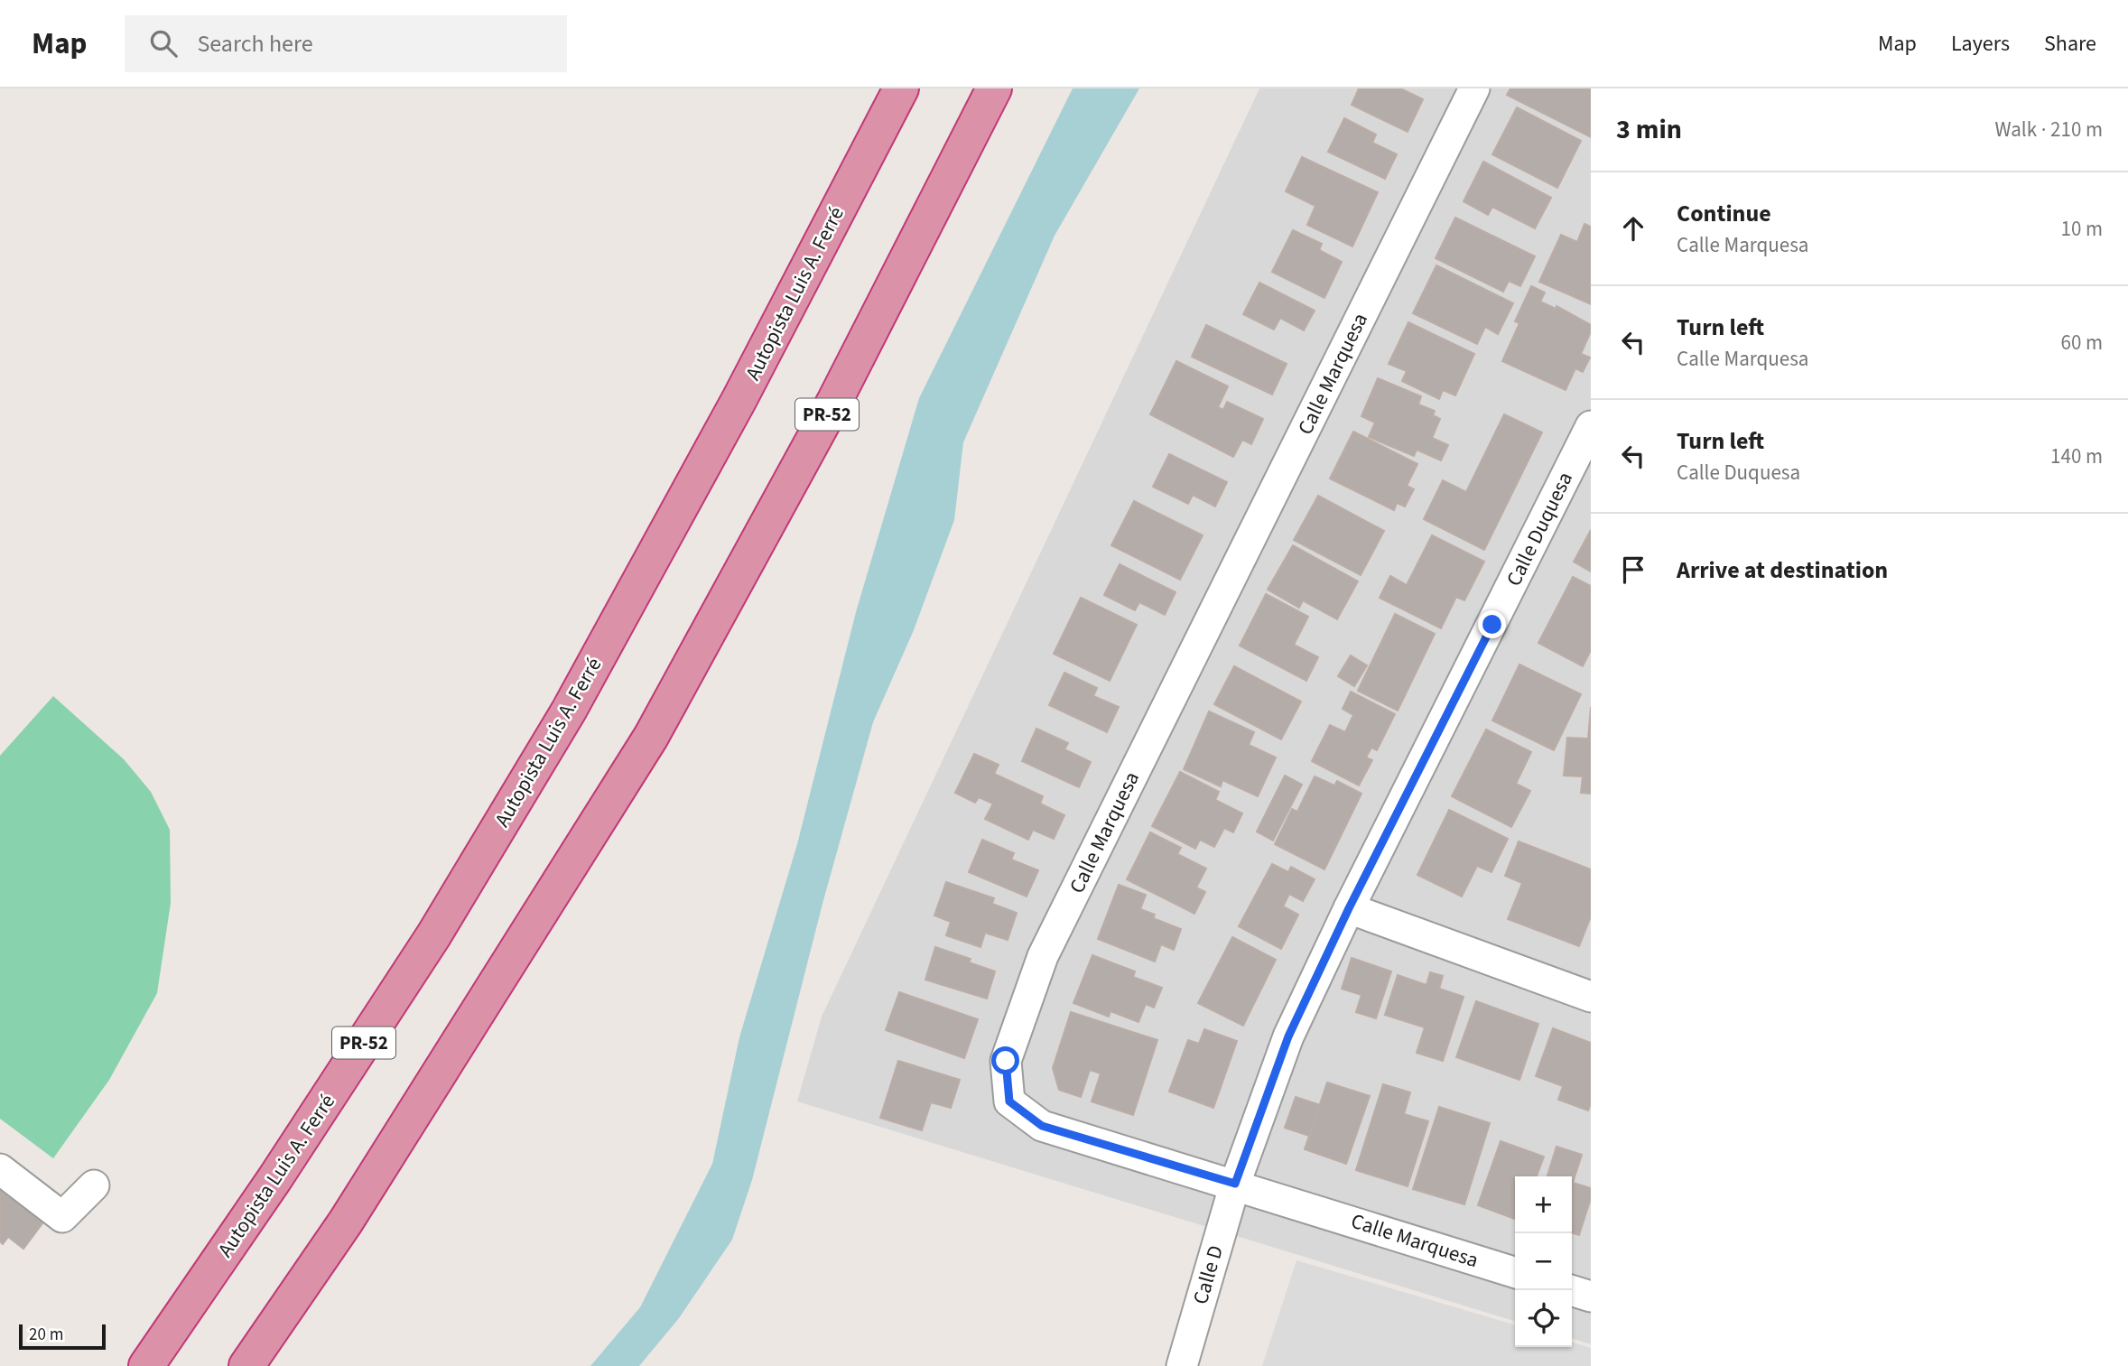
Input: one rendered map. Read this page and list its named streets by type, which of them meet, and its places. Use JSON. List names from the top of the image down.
{
  "streets": {
    "highway": ["Autopista Luis A. Ferré", "PR-52"],
    "street": ["Calle Marquesa", "Calle Duquesa", "Calle D"]
  },
  "crossings": [
    ["Calle Marquesa", "Calle Duquesa"],
    ["Calle Marquesa", "Calle D"],
    ["Calle Duquesa", "Calle D"]
  ],
  "scale_bar": "20 m",
  "page": {
    "header": "Map",
    "search": "Search here",
    "nav": ["Map", "Layers", "Share"],
    "heading": ["3 min", "Walk · 210 m"],
    "list": [
      ["Continue", "Calle Marquesa", "10 m"],
      ["Turn left", "Calle Marquesa", "60 m"],
      ["Turn left", "Calle Duquesa", "140 m"],
      "Arrive at destination"
    ],
    "map_buttons": ["+", "−"],
    "scale": "20 m"
  }
}
